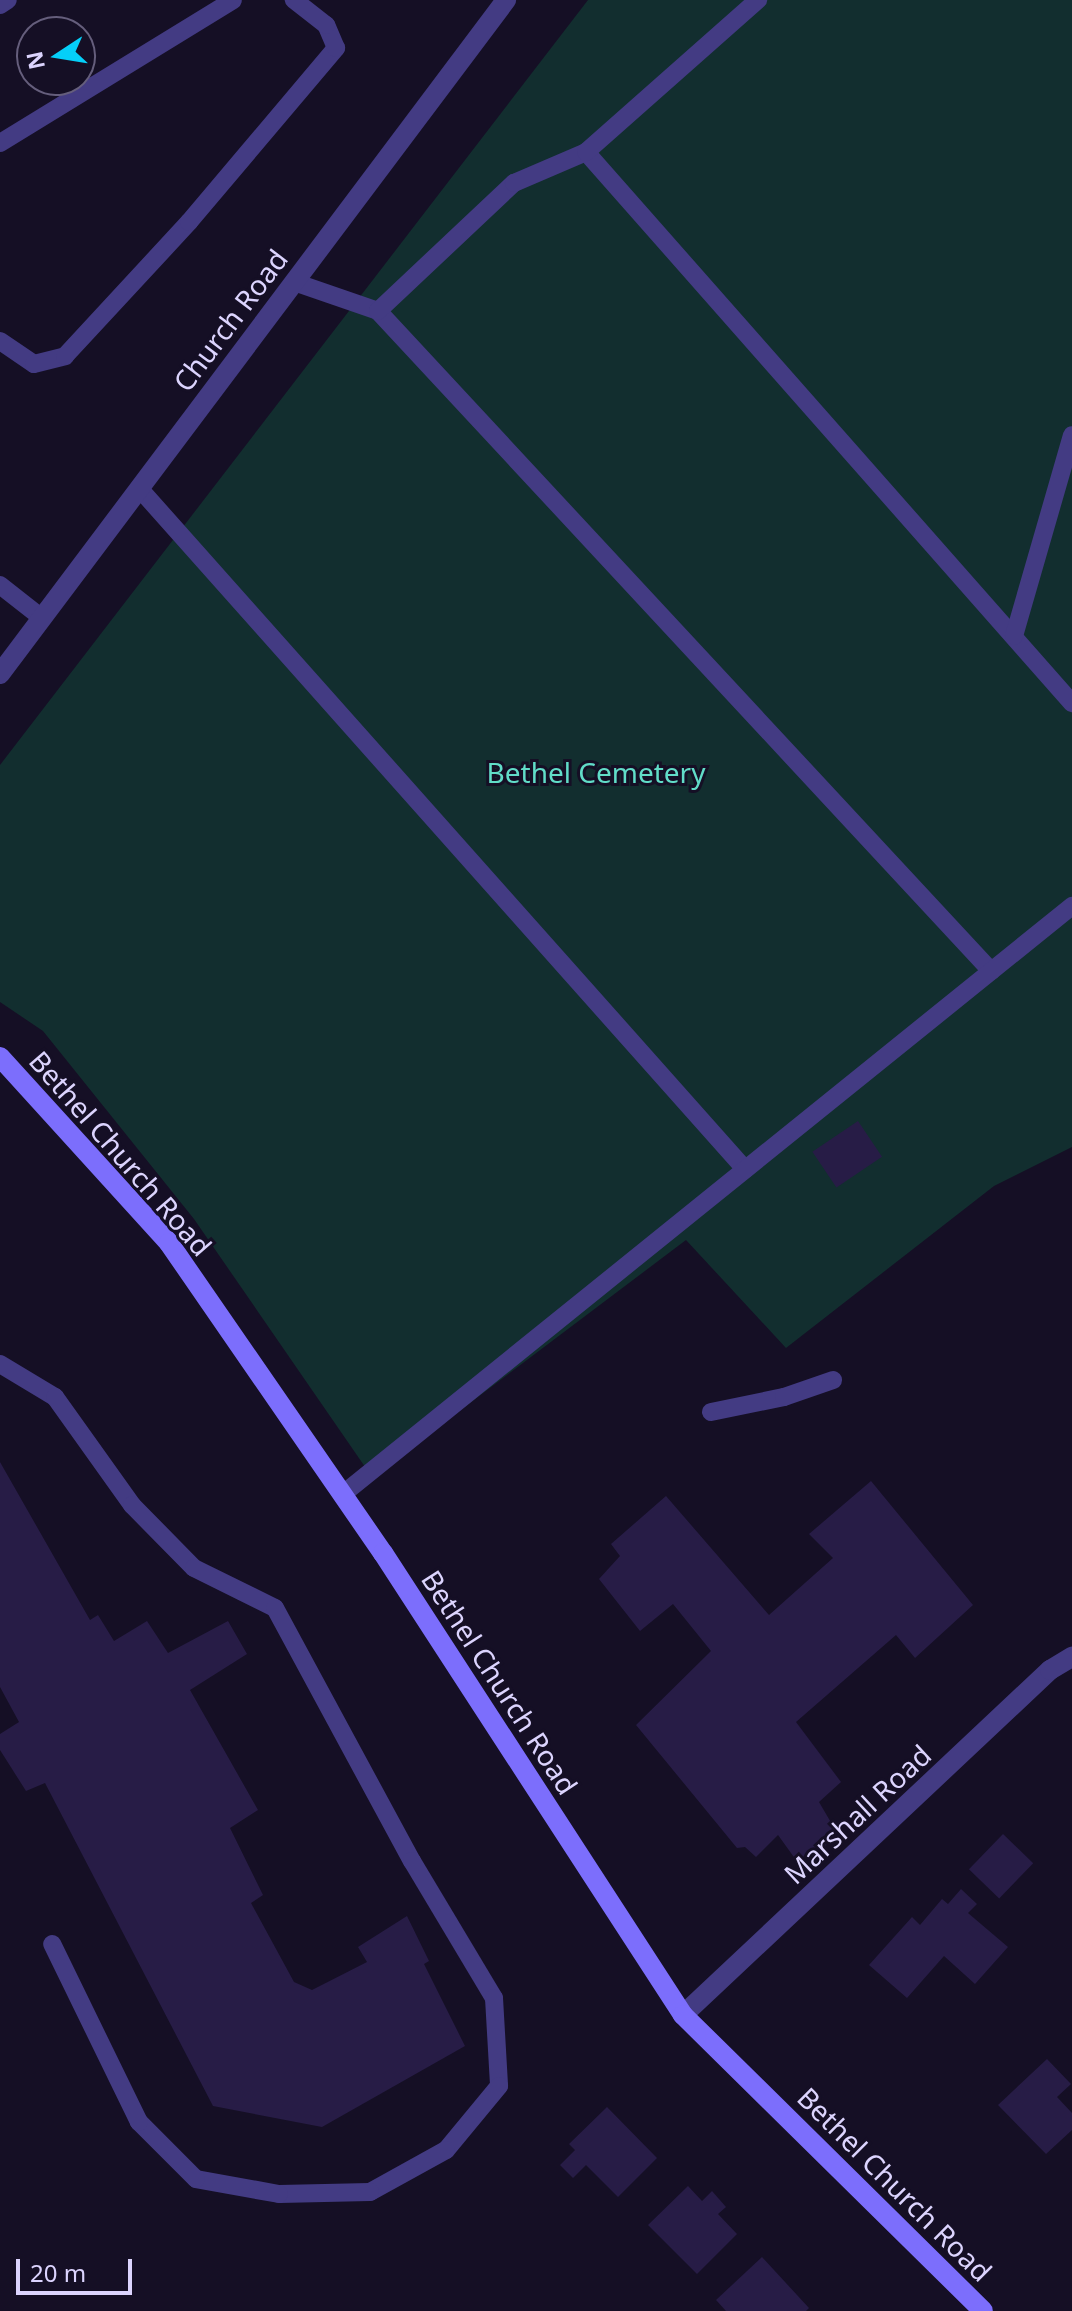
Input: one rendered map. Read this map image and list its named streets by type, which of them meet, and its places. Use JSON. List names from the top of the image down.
{
  "streets": {
    "street": ["Church Road", "Bethel Church Road", "Marshall Road"]
  },
  "crossings": [
    ["Bethel Church Road", "Marshall Road"]
  ],
  "parks": ["Bethel Cemetery"],
  "scale_bar": "20 m",
  "north": "left"
}
